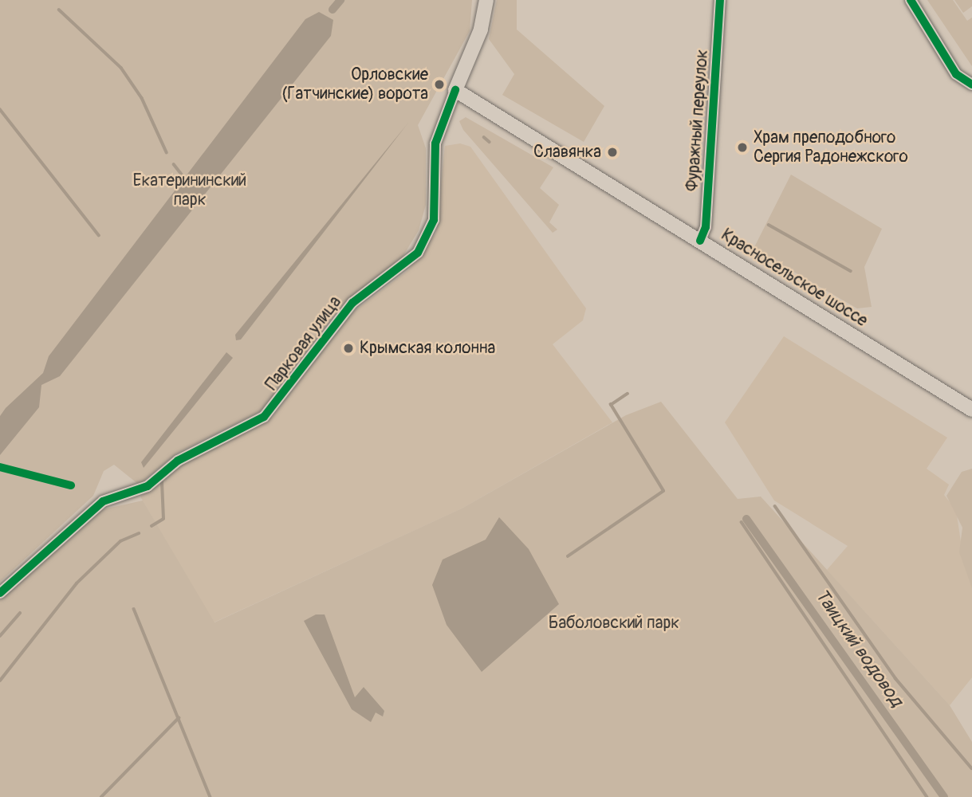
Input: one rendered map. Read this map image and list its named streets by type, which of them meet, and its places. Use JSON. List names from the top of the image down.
{
  "streets": {
    "main road": ["Красносельское шоссе", "Парковая улица"],
    "street": ["Фуражный переулок"]
  },
  "crossings": [
    ["Фуражный переулок", "Красносельское шоссе"],
    ["Красносельское шоссе", "Парковая улица"]
  ],
  "water": ["Таицкий водовод"],
  "parks": ["Екатерининский парк", "Баболовский парк"],
  "places": [
    "Орловские (Гатчинские) ворота",
    "Храм преподобного Сергия Радонежского",
    "Славянка",
    "Крымская колонна"
  ]
}
